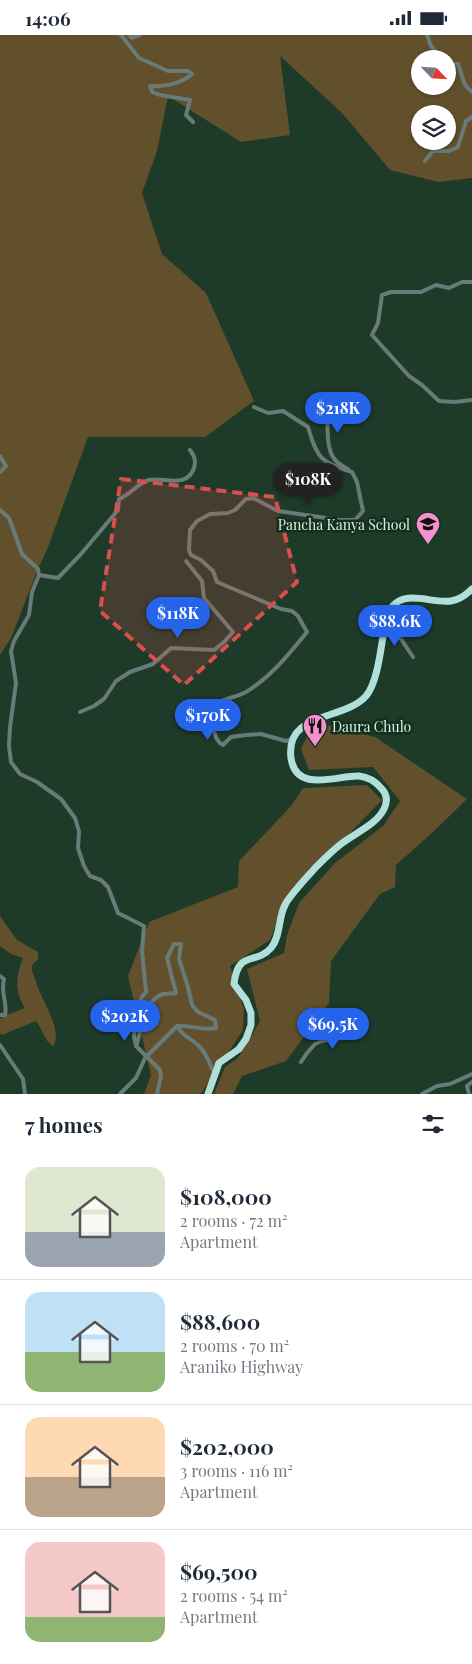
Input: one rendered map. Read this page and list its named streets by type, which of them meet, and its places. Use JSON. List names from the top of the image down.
{
  "places": {
    "school or university": ["Pancha Kanya School"],
    "restaurant": ["Daura Chulo"]
  },
  "north": "bottom right",
  "page": {
    "status": "14:06",
    "price": [
      "$218K",
      "$108K",
      "$118K",
      "$88.6K",
      "$170K",
      "$202K",
      "$69.5K"
    ],
    "heading": "7 homes",
    "list": [
      {
        "name": "$108,000",
        "note": "2 rooms · 72 m² · Apartment"
      },
      {
        "name": "$88,600",
        "note": "2 rooms · 70 m² · Araniko Highway"
      },
      {
        "name": "$202,000",
        "note": "3 rooms · 116 m² · Apartment"
      },
      {
        "name": "$69,500",
        "note": "2 rooms · 54 m² · Apartment"
      }
    ]
  }
}
